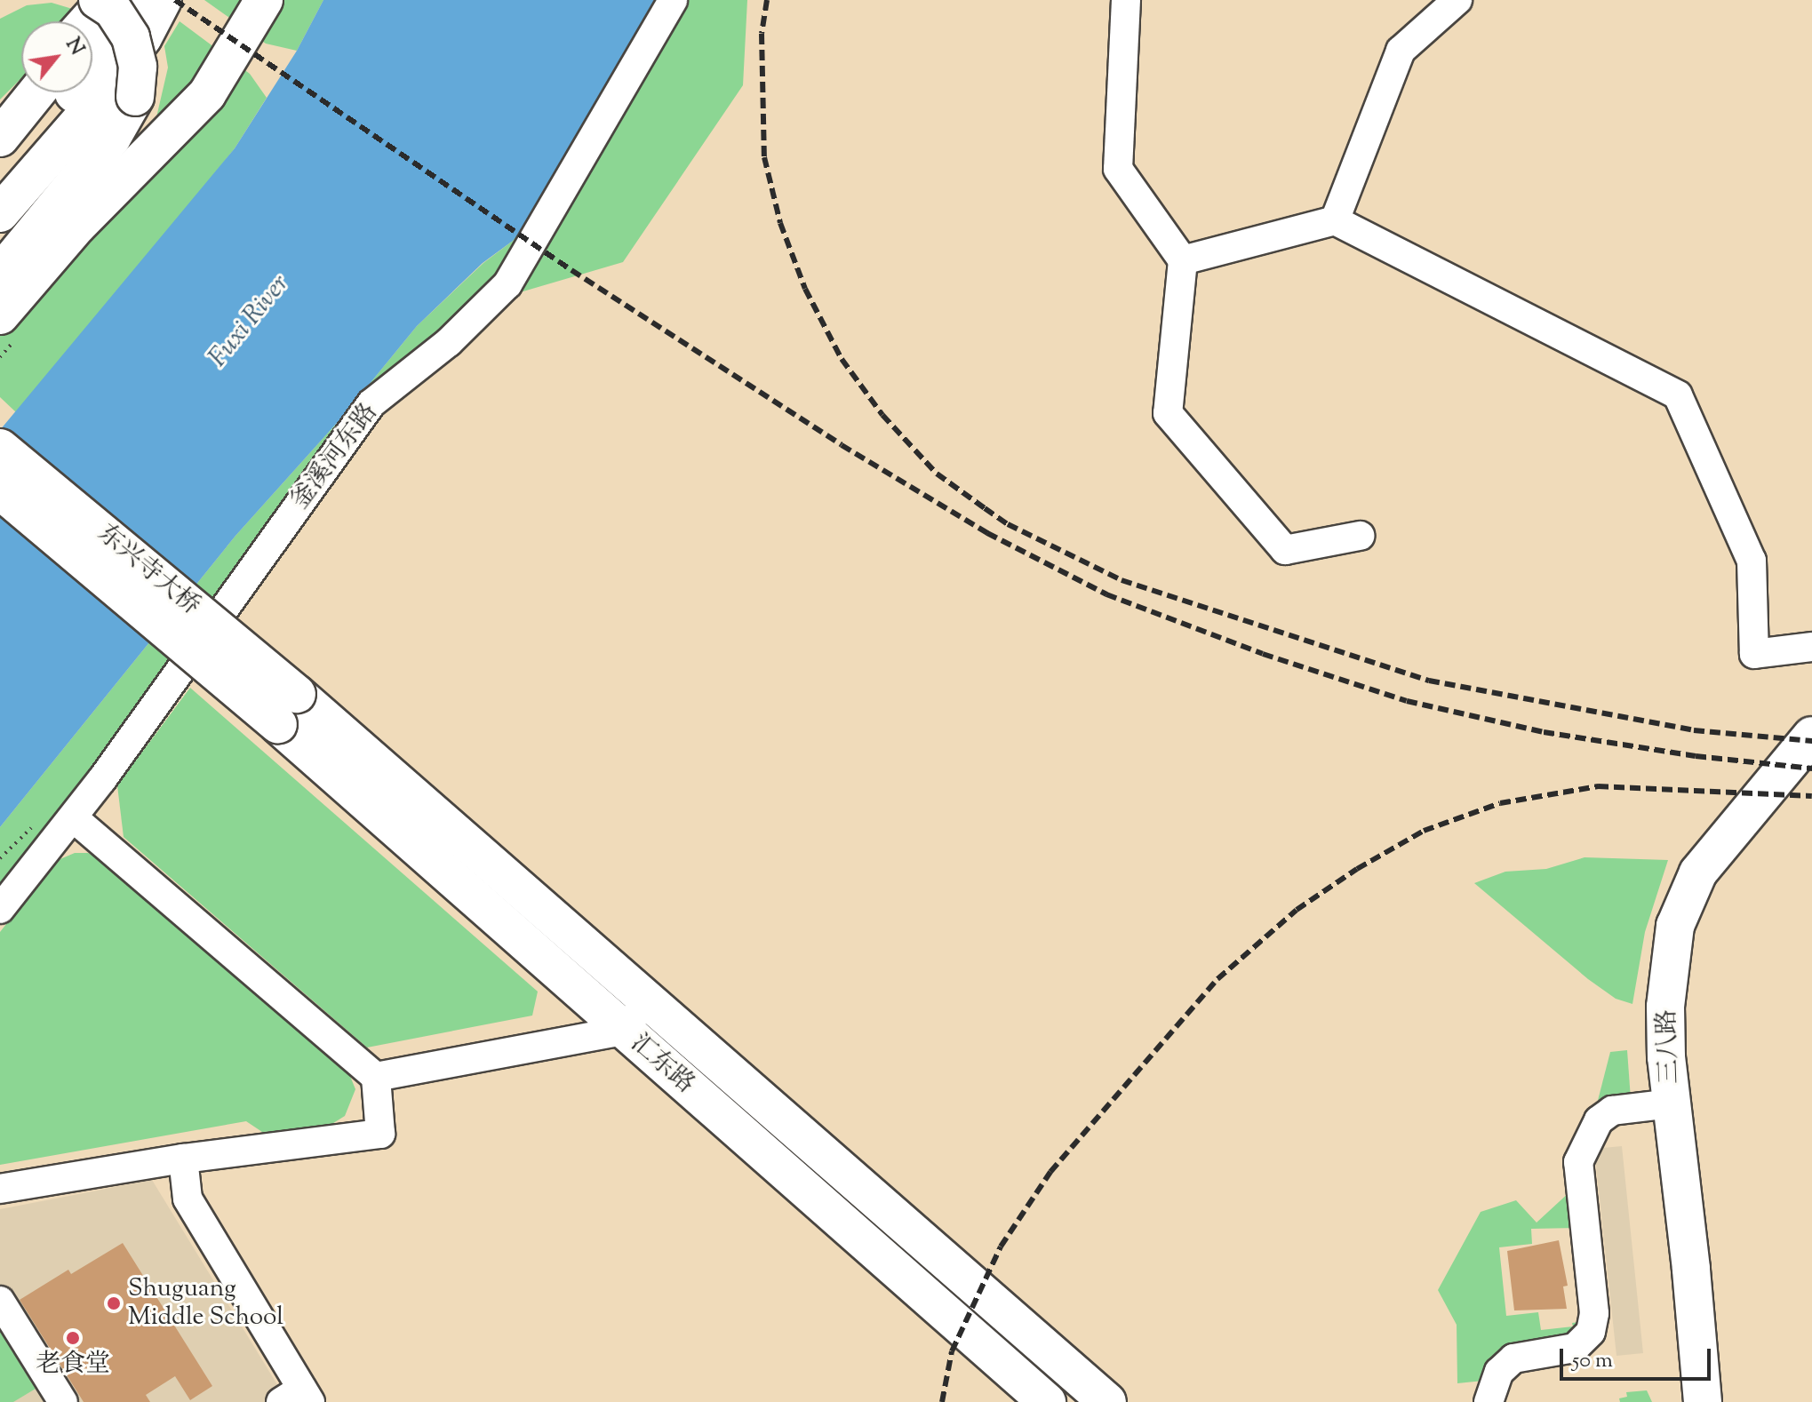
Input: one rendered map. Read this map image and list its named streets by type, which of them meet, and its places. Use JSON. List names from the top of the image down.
{
  "streets": {
    "main road": ["东兴寺大桥", "三八路", "汇东路"],
    "street": ["釜溪河东路"]
  },
  "crossings": [
    ["东兴寺大桥", "汇东路"]
  ],
  "water": ["Fuxi River"],
  "places": ["Shuguang Middle School", "老食堂"],
  "scale_bar": "50 m",
  "north": "top right"
}
